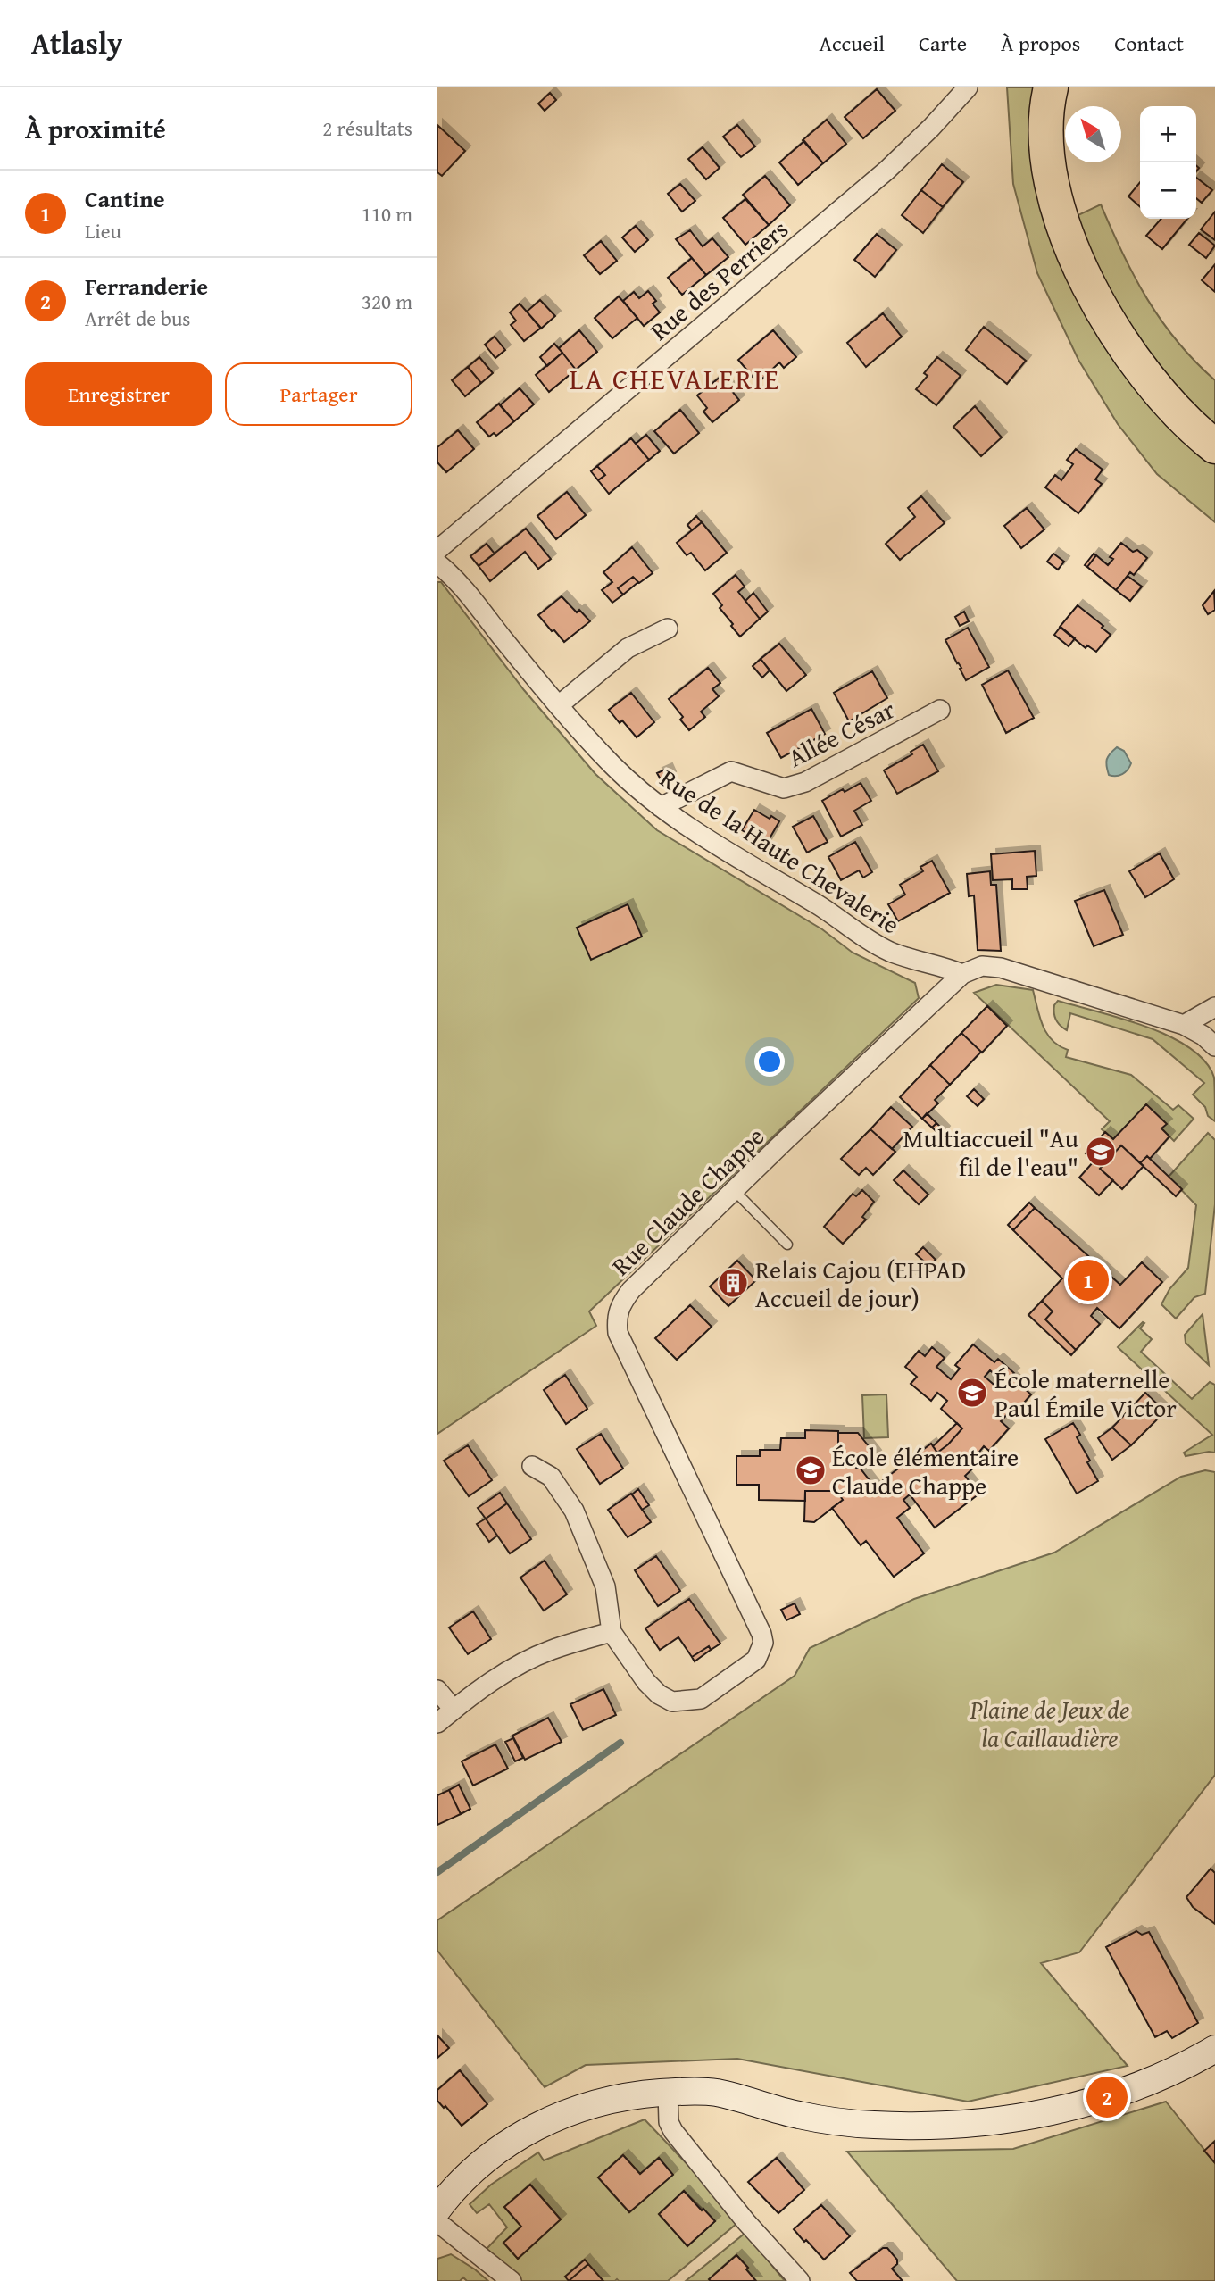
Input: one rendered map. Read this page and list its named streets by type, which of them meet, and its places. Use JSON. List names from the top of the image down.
{
  "streets": {
    "street": [
      "Rue des Perriers",
      "Allée César",
      "Rue de la Haute Chevalerie",
      "Rue Claude Chappe"
    ]
  },
  "crossings": [
    ["Allée César", "Rue de la Haute Chevalerie"],
    ["Rue de la Haute Chevalerie", "Rue Claude Chappe"]
  ],
  "districts": ["LA CHEVALERIE"],
  "parks": ["Plaine de Jeux de la Caillaudière"],
  "places": {
    "school or university": ["Multiaccueil \"Au fil de l'eau\"", "École maternelle Paul Émile Victor", "École élémentaire Claude Chappe"],
    "building": ["Relais Cajou (EHPAD Accueil de jour)"]
  },
  "north": "top left",
  "page": {
    "header": "Atlasly",
    "nav": [
      "Accueil",
      "Carte",
      "À propos",
      "Contact"
    ],
    "heading": ["À proximité", "2 résultats"],
    "map_buttons": ["+", "−"],
    "list": [
      {
        "mark": "1",
        "name": "Cantine",
        "note": "Lieu",
        "value": "110 m"
      },
      {
        "mark": "2",
        "name": "Ferranderie",
        "note": "Arrêt de bus",
        "value": "320 m"
      }
    ],
    "buttons": ["Enregistrer", "Partager"],
    "pins": ["1", "2"]
  }
}
